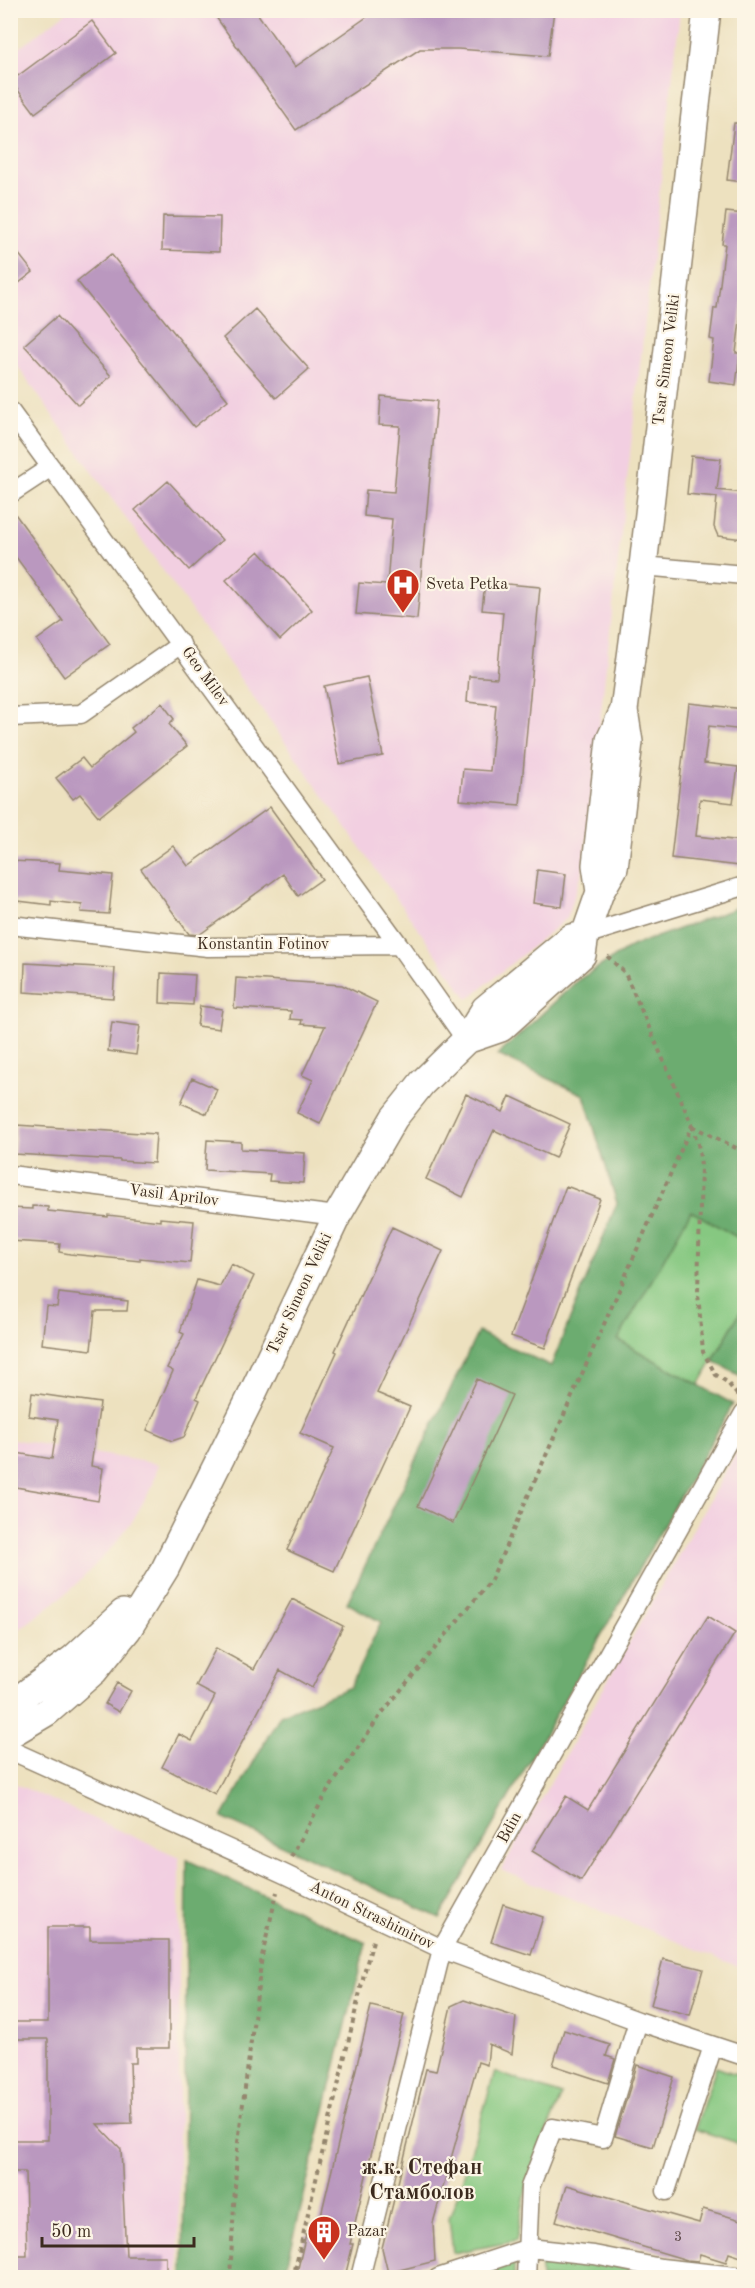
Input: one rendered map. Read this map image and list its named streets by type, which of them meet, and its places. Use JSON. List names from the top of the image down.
{
  "streets": {
    "main road": ["Tsar Simeon Veliki"],
    "street": [
      "Geo Milev",
      "Konstantin Fotinov",
      "Vasil Aprilov",
      "Bdin",
      "Anton Strashimirov"
    ]
  },
  "crossings": [
    ["Tsar Simeon Veliki", "Vasil Aprilov"],
    ["Geo Milev", "Konstantin Fotinov"],
    ["Bdin", "Anton Strashimirov"]
  ],
  "districts": ["ж.к. Стефан Стамболов"],
  "places": {
    "hospital": ["Sveta Petka"],
    "building": ["Pazar"]
  },
  "house_numbers": ["3"],
  "scale_bar": "50 m"
}
